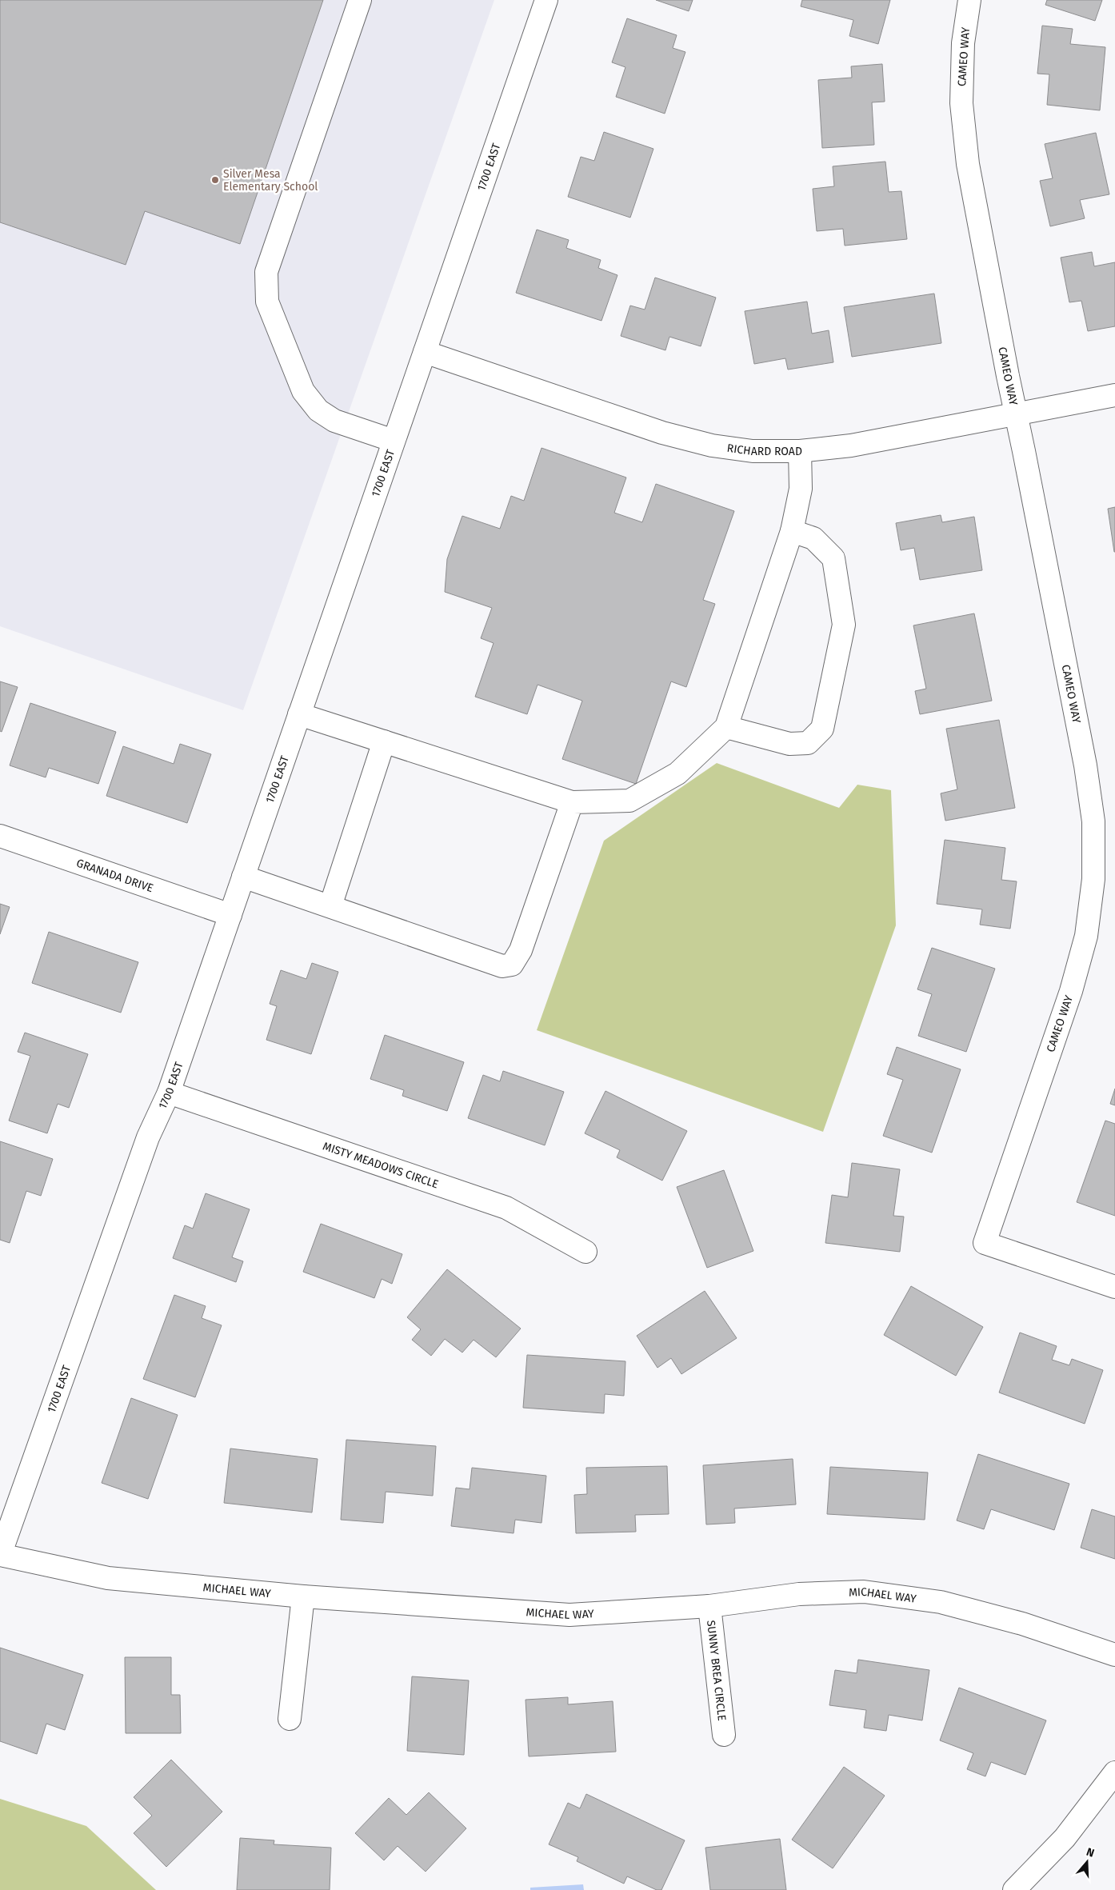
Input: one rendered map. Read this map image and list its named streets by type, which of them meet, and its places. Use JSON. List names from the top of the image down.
{
  "streets": {
    "street": [
      "CAMEO WAY",
      "1700 EAST",
      "RICHARD ROAD",
      "GRANADA DRIVE",
      "MISTY MEADOWS CIRCLE",
      "MICHAEL WAY",
      "SUNNY BREA CIRCLE"
    ]
  },
  "crossings": [
    ["CAMEO WAY", "RICHARD ROAD"],
    ["1700 EAST", "RICHARD ROAD"],
    ["1700 EAST", "GRANADA DRIVE"],
    ["1700 EAST", "MISTY MEADOWS CIRCLE"],
    ["1700 EAST", "MICHAEL WAY"],
    ["MICHAEL WAY", "SUNNY BREA CIRCLE"]
  ],
  "places": ["Silver Mesa Elementary School"],
  "north": "top"
}
